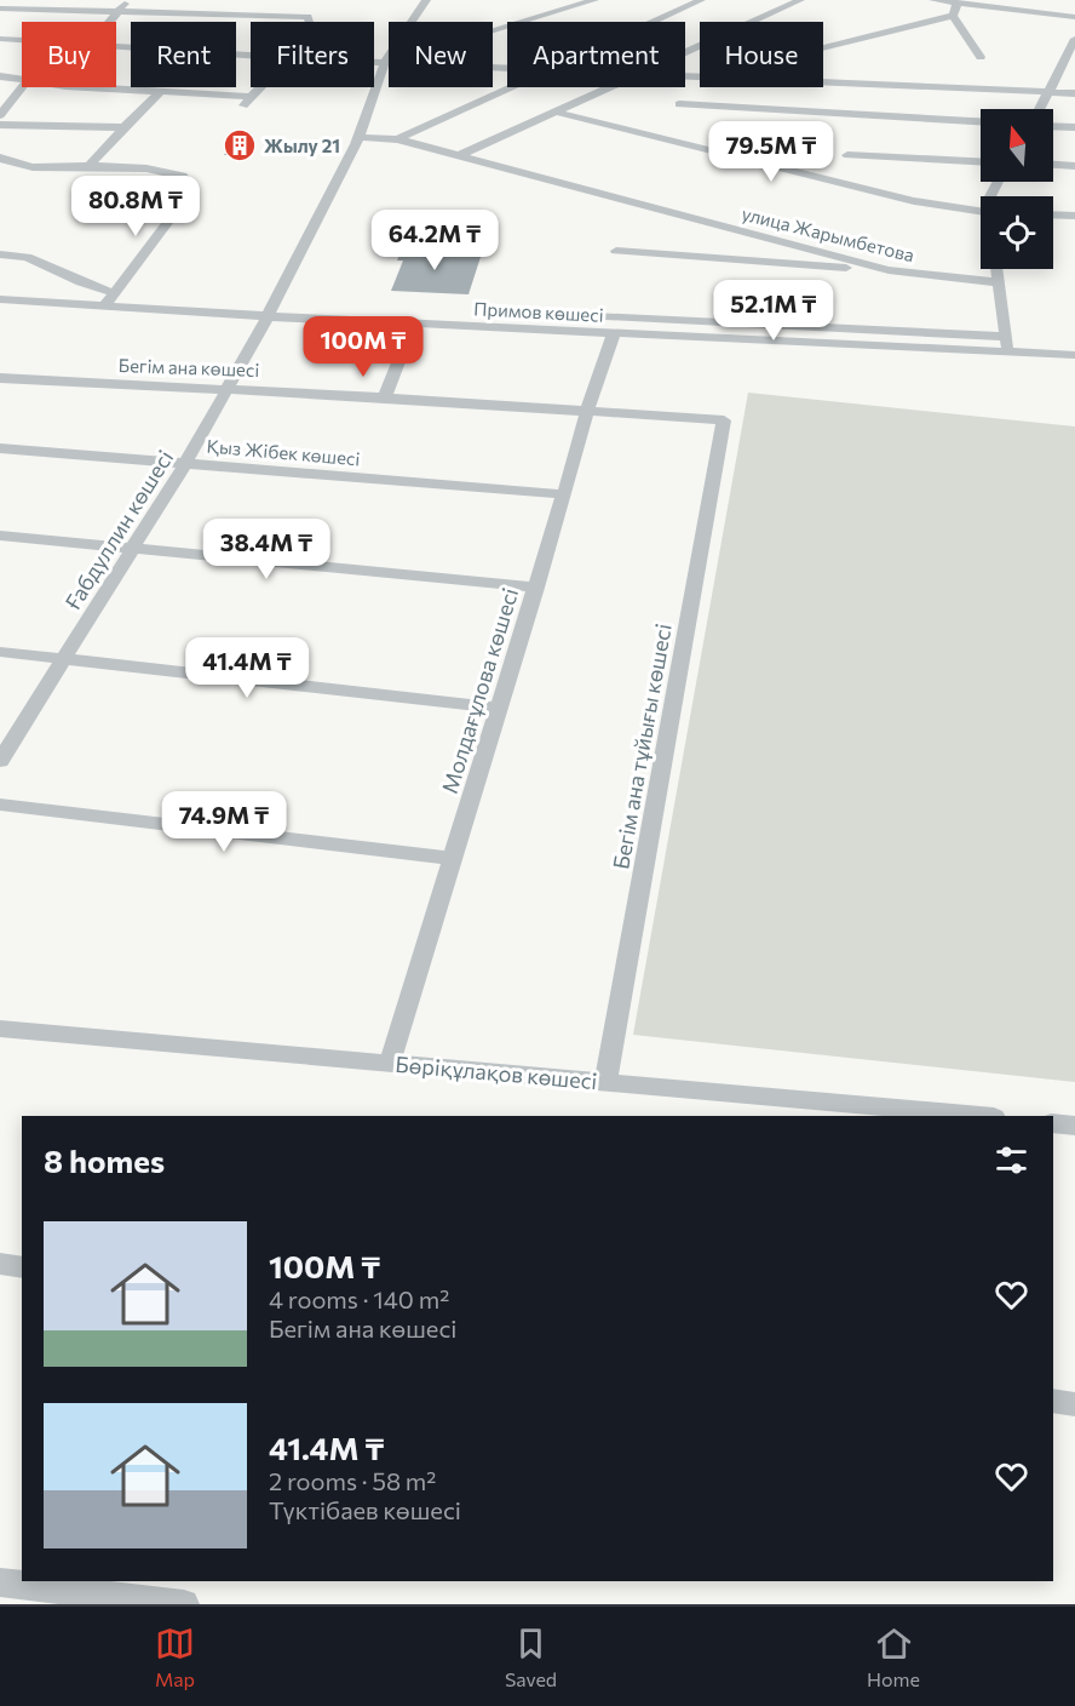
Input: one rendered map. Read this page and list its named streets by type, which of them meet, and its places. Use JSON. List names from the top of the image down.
{
  "streets": {
    "street": [
      "улица Жарымбетова",
      "Примов көшесі",
      "Бегім ана көшесі",
      "Қыз Жібек көшесі",
      "Ғабдуллин көшесі",
      "Молдағұлова көшесі",
      "Бегім ана тұйығы көшесі",
      "Бөріқұлақов көшесі"
    ]
  },
  "crossings": [
    ["улица Жарымбетова", "Ғабдуллин көшесі"],
    ["Примов көшесі", "Ғабдуллин көшесі"],
    ["Примов көшесі", "Молдағұлова көшесі"],
    ["Бегім ана көшесі", "Ғабдуллин көшесі"],
    ["Бегім ана көшесі", "Молдағұлова көшесі"],
    ["Бегім ана көшесі", "Бегім ана тұйығы көшесі"],
    ["Қыз Жібек көшесі", "Ғабдуллин көшесі"],
    ["Қыз Жібек көшесі", "Молдағұлова көшесі"],
    ["Молдағұлова көшесі", "Бөріқұлақов көшесі"],
    ["Бегім ана тұйығы көшесі", "Бөріқұлақов көшесі"]
  ],
  "places": {
    "building": ["Жылу 21"]
  },
  "north": "top",
  "page": {
    "chip": [
      "Buy",
      "Rent",
      "Filters",
      "New",
      "Apartment",
      "House"
    ],
    "price": [
      "79.5M ₸",
      "80.8M ₸",
      "64.2M ₸",
      "52.1M ₸",
      "100M ₸",
      "38.4M ₸",
      "41.4M ₸",
      "74.9M ₸"
    ],
    "heading": "8 homes",
    "list": [
      {
        "name": "100M ₸",
        "note": "4 rooms · 140 m² · Бегім ана көшесі"
      },
      {
        "name": "41.4M ₸",
        "note": "2 rooms · 58 m² · Түктібаев көшесі"
      }
    ],
    "tabs": ["Map", "Saved", "Home"]
  }
}
